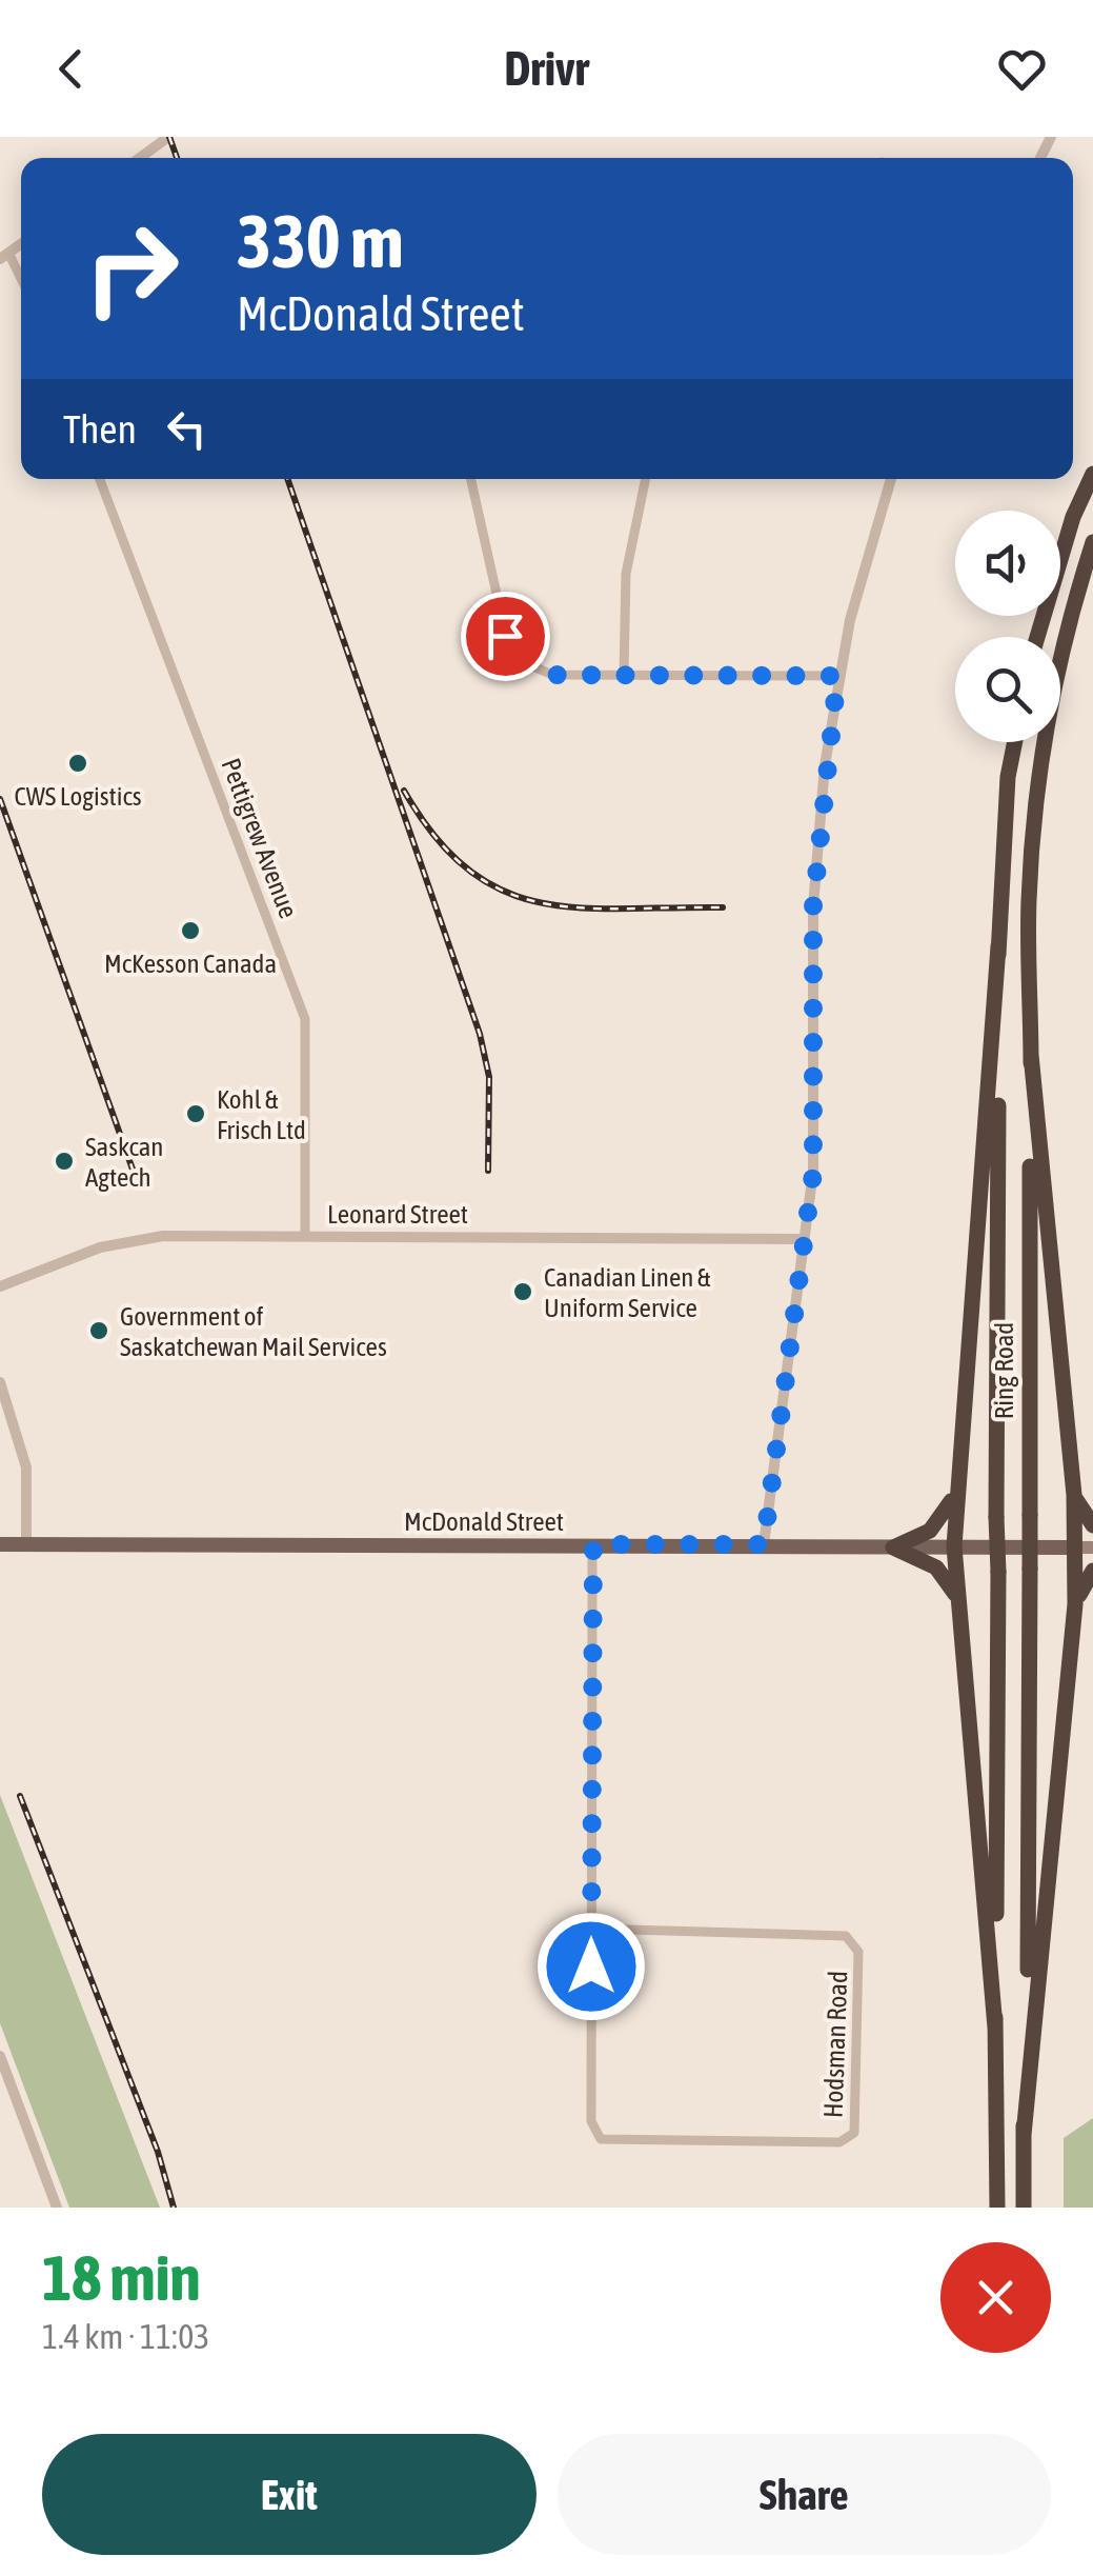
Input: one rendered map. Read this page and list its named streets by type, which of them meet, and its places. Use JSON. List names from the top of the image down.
{
  "streets": {
    "highway": ["Ring Road"],
    "main road": ["McDonald Street"],
    "street": ["Pettigrew Avenue", "Leonard Street", "Hodsman Road"]
  },
  "crossings": [
    ["Pettigrew Avenue", "Leonard Street"],
    ["McDonald Street", "Hodsman Road"]
  ],
  "places": [
    "CWS Logistics",
    "McKesson Canada",
    "Kohl & Frisch Ltd",
    "Saskcan Agtech",
    "Canadian Linen & Uniform Service",
    "Government of Saskatchewan Mail Services"
  ],
  "page": {
    "header": "Drivr",
    "turn": ["330 m", "McDonald Street"],
    "then": "Then",
    "heading": ["18 min", "1.4 km · 11:03"],
    "buttons": ["Exit", "Share"]
  }
}
